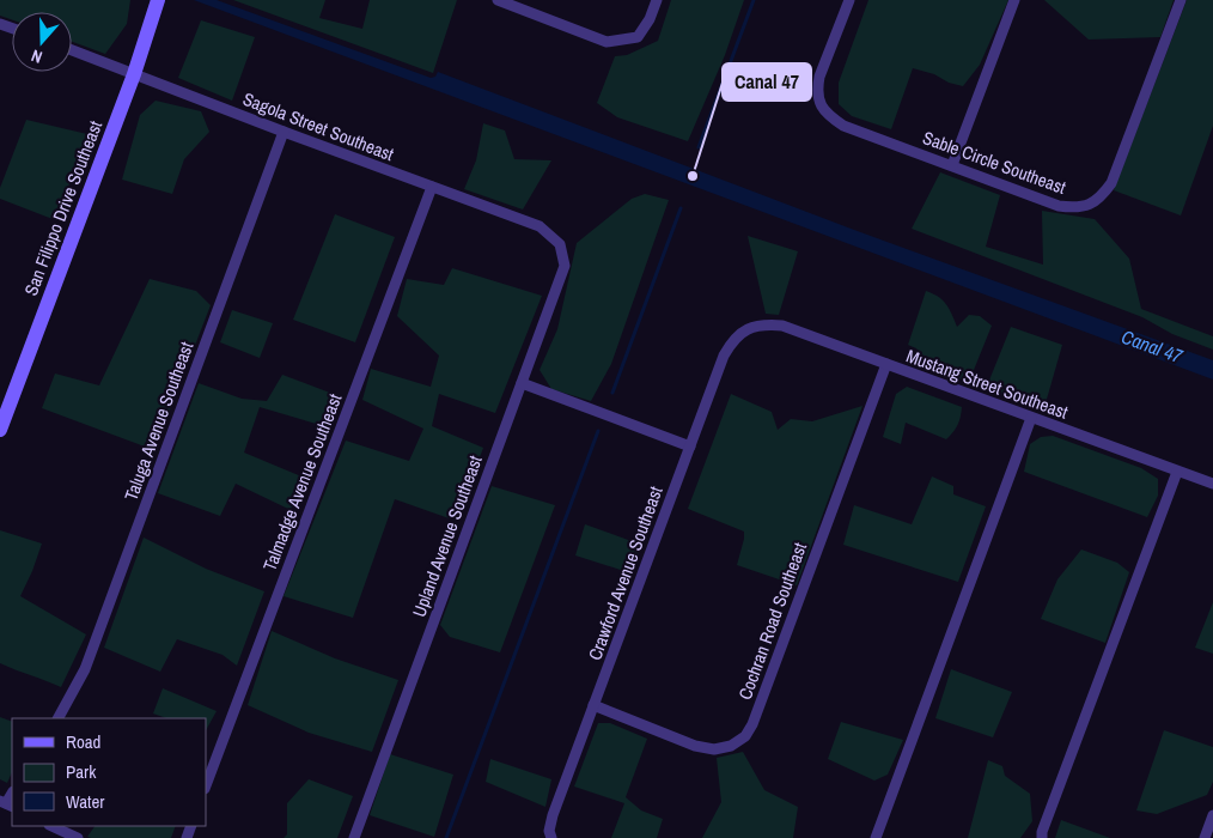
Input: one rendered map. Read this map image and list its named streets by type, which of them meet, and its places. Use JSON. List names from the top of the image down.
{
  "streets": {
    "street": [
      "Sagola Street Southeast",
      "Sable Circle Southeast",
      "San Filippo Drive Southeast",
      "Mustang Street Southeast",
      "Taluga Avenue Southeast",
      "Talmadge Avenue Southeast",
      "Upland Avenue Southeast",
      "Crawford Avenue Southeast",
      "Cochran Road Southeast"
    ]
  },
  "crossings": [
    ["Sagola Street Southeast", "San Filippo Drive Southeast"],
    ["Sagola Street Southeast", "Taluga Avenue Southeast"],
    ["Sagola Street Southeast", "Talmadge Avenue Southeast"],
    ["Sagola Street Southeast", "Upland Avenue Southeast"],
    ["Mustang Street Southeast", "Crawford Avenue Southeast"],
    ["Mustang Street Southeast", "Cochran Road Southeast"],
    ["Crawford Avenue Southeast", "Cochran Road Southeast"]
  ],
  "water": ["Canal 47"],
  "places": ["Canal 47"],
  "legend": ["Road", "Park", "Water"],
  "north": "bottom"
}
